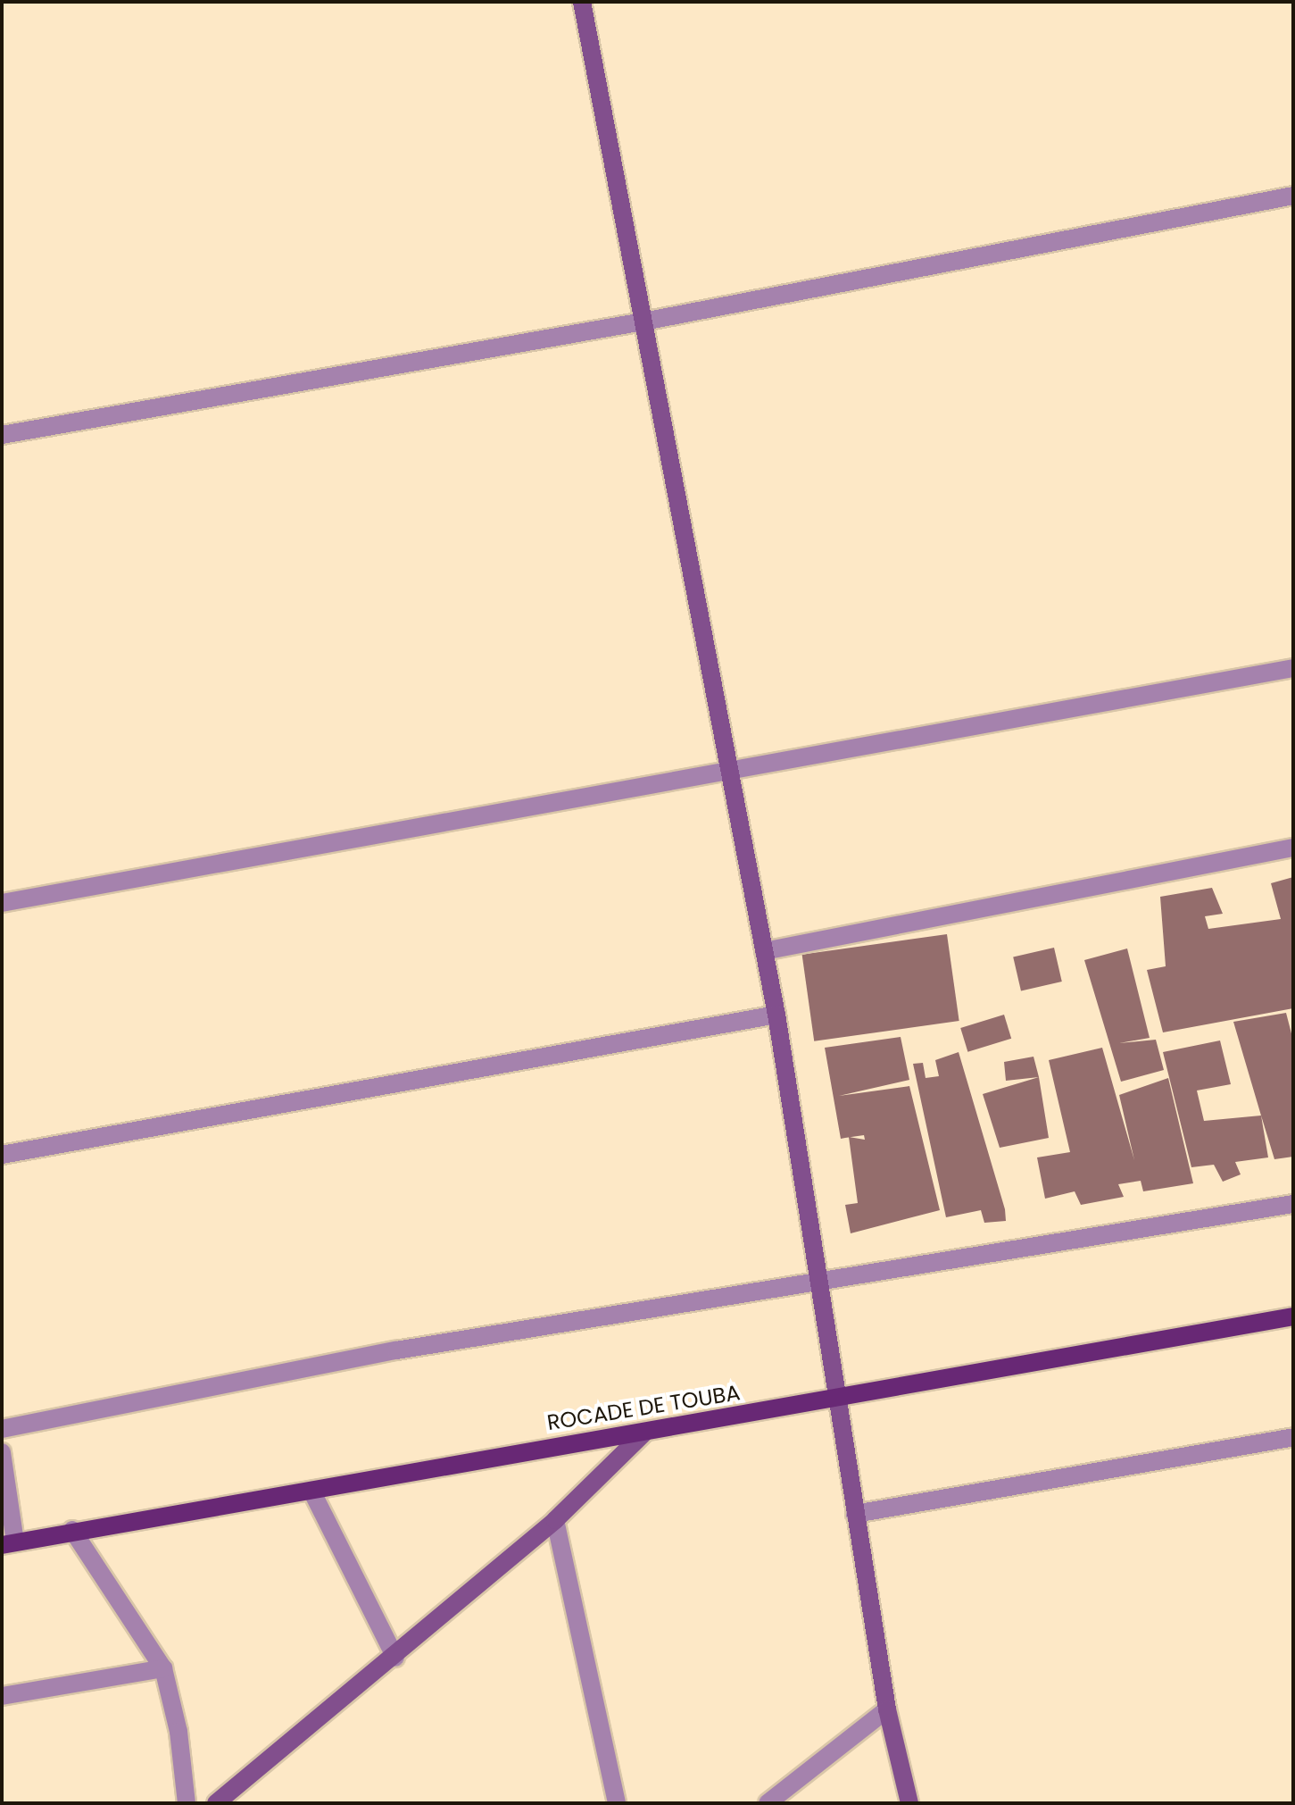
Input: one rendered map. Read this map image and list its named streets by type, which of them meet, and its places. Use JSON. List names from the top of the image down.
{
  "streets": {
    "main road": ["ROCADE DE TOUBA"]
  }
}
